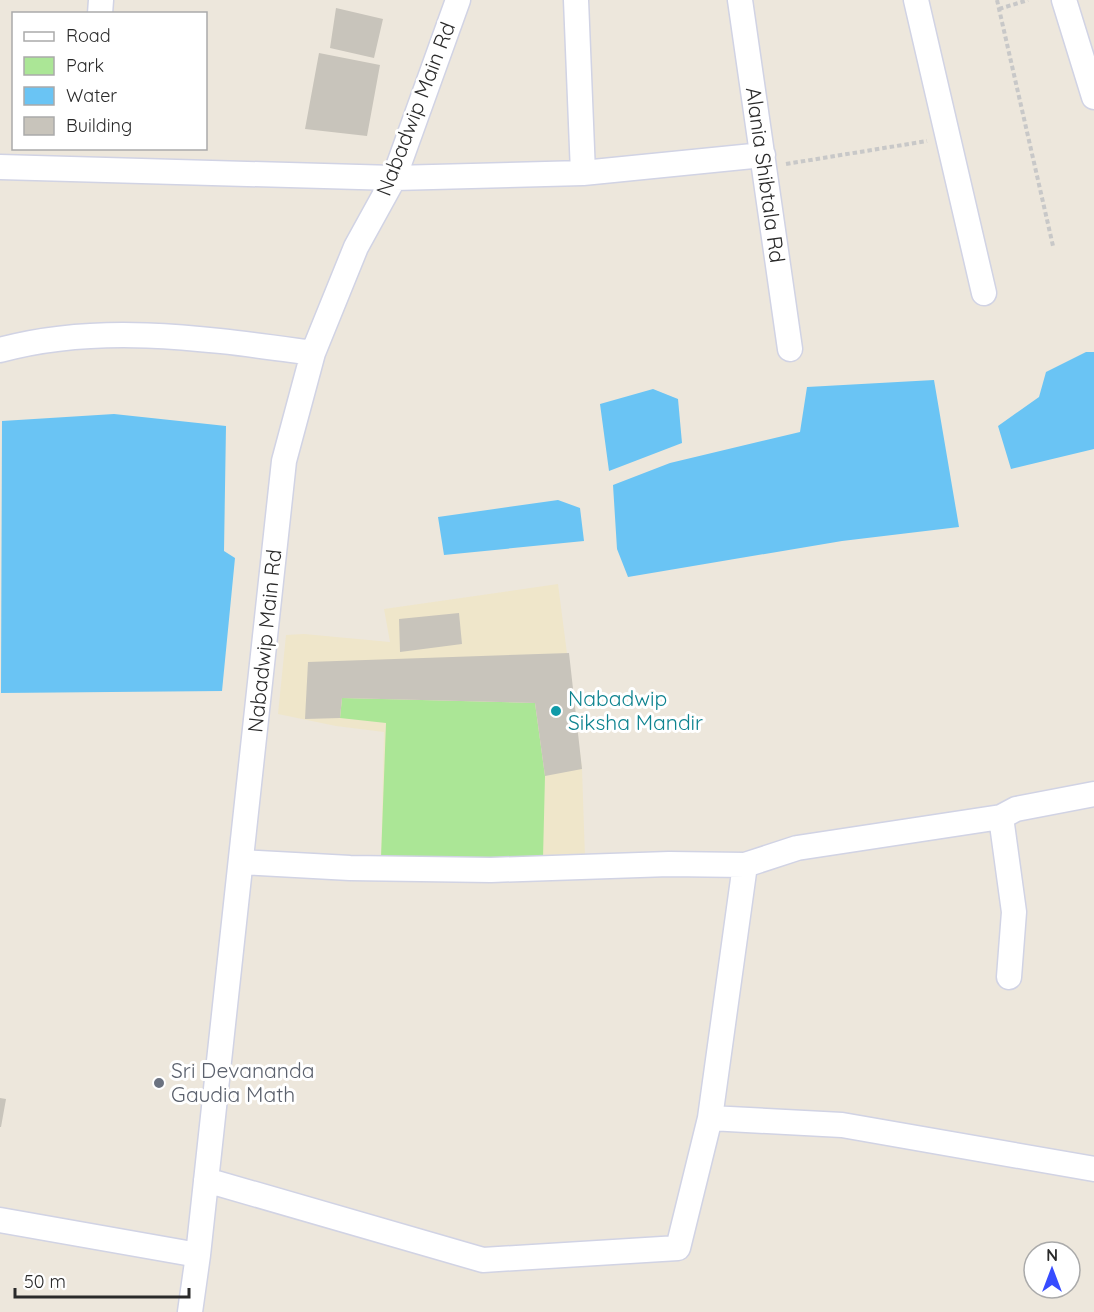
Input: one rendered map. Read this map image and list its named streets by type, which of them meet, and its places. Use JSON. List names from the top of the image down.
{
  "streets": {
    "street": ["Nabadwip Main Rd", "Alania Shibtala Rd"]
  },
  "places": ["Nabadwip Siksha Mandir", "Sri Devananda Gaudia Math"],
  "legend": [
    "Road",
    "Park",
    "Water",
    "Building"
  ],
  "scale_bar": "50 m",
  "north": "top"
}
